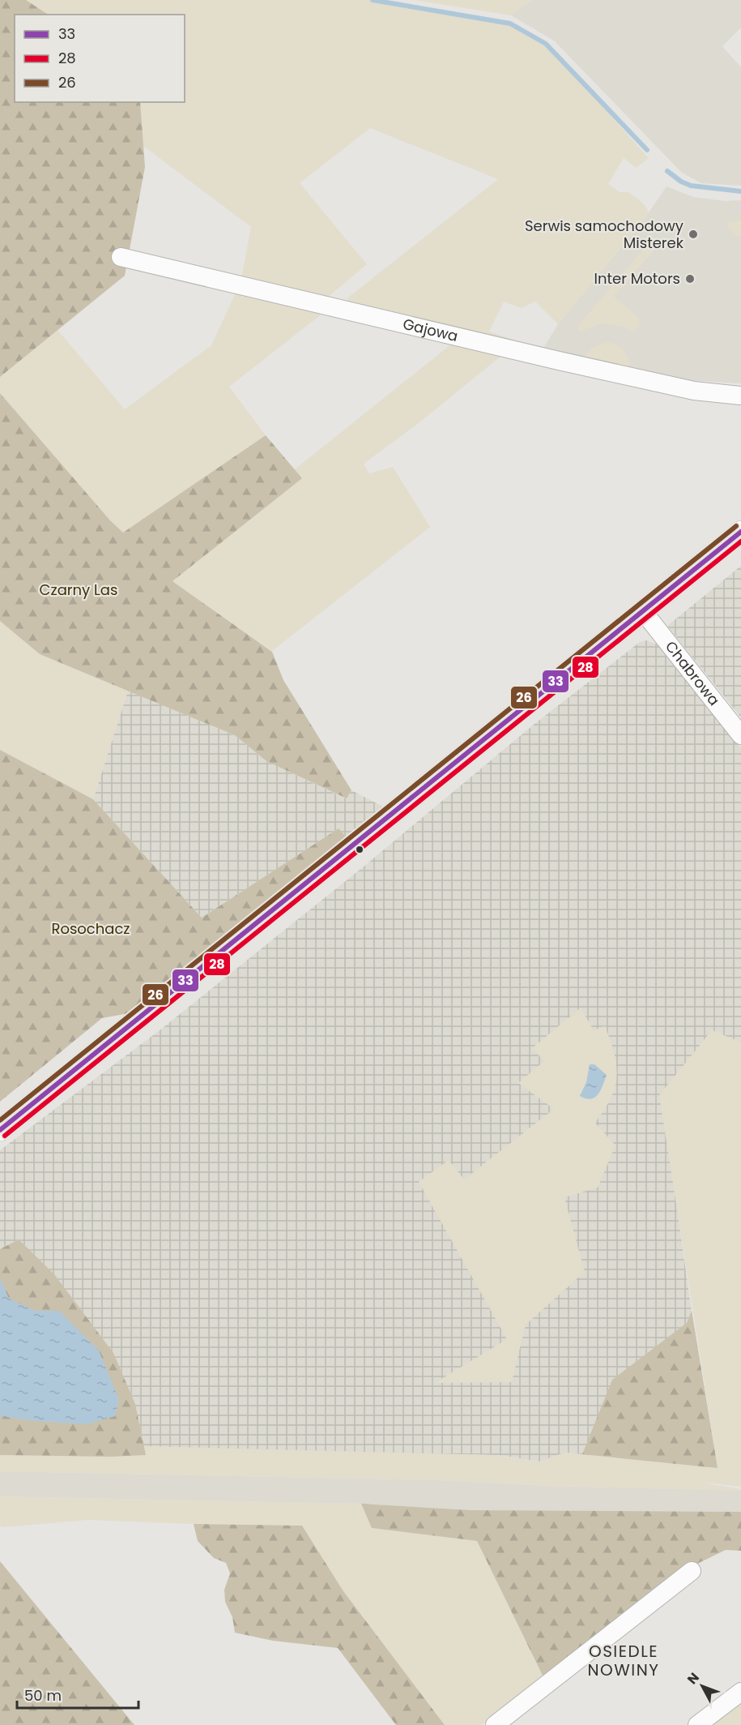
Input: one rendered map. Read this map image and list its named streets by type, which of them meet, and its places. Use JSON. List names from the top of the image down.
{
  "streets": {
    "street": ["Gajowa", "Chabrowa"]
  },
  "districts": ["OSIEDLE NOWINY"],
  "parks": ["Czarny Las", "Rosochacz"],
  "places": ["Serwis samochodowy Misterek", "Inter Motors"],
  "lines": ["transit line 26", "transit line 33", "transit line 28"],
  "legend": ["33", "28", "26"],
  "scale_bar": "50 m",
  "north": "top left"
}
